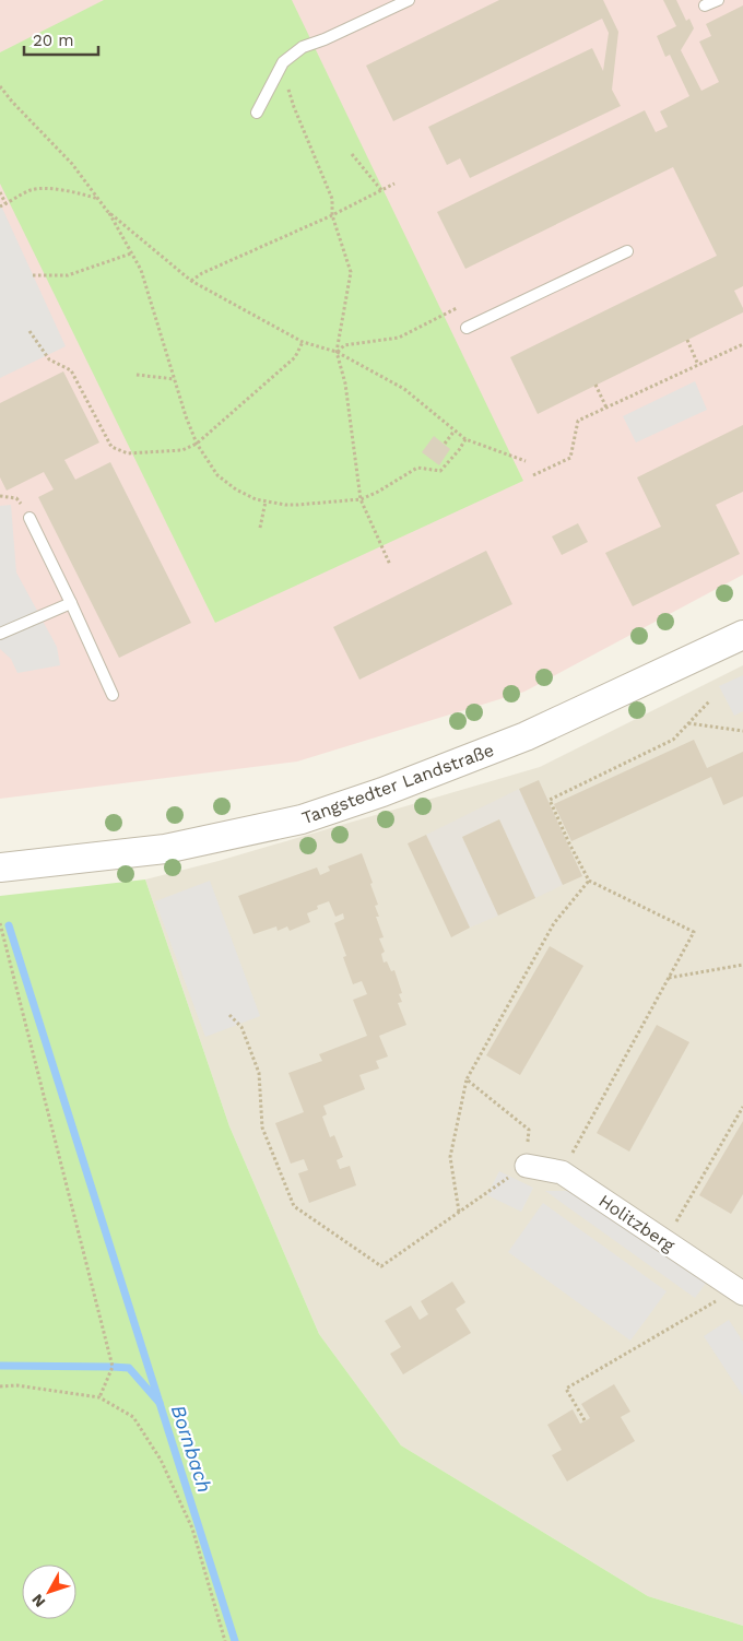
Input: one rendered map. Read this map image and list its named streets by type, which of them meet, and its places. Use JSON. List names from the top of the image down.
{
  "streets": {
    "street": ["Tangstedter Landstraße", "Holitzberg"]
  },
  "water": ["Bornbach"],
  "scale_bar": "20 m",
  "north": "bottom left"
}
